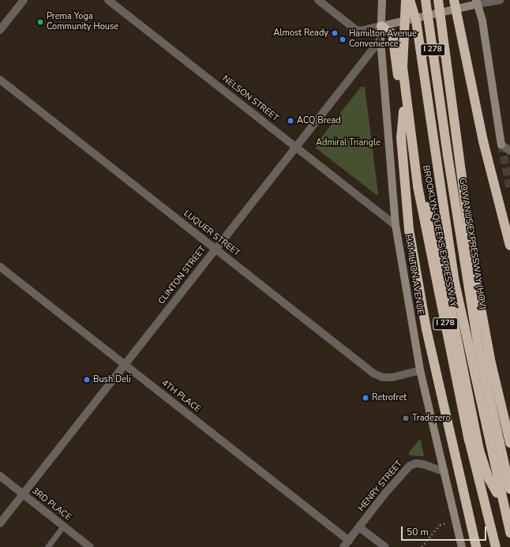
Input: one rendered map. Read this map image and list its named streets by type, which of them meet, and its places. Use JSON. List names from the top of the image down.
{
  "streets": {
    "highway": ["I 278", "BROOKLYN-QUEENS EXPRESSWAY", "GOWANUS EXPRESSWAY (HOV)"],
    "main road": ["HAMILTON AVENUE"],
    "street": [
      "NELSON STREET",
      "LUQUER STREET",
      "CLINTON STREET",
      "4TH PLACE",
      "HENRY STREET",
      "3RD PLACE"
    ]
  },
  "crossings": [
    ["NELSON STREET", "HAMILTON AVENUE"],
    ["NELSON STREET", "CLINTON STREET"],
    ["LUQUER STREET", "HAMILTON AVENUE"],
    ["LUQUER STREET", "CLINTON STREET"],
    ["HAMILTON AVENUE", "CLINTON STREET"],
    ["HAMILTON AVENUE", "HENRY STREET"],
    ["CLINTON STREET", "4TH PLACE"],
    ["CLINTON STREET", "3RD PLACE"],
    ["4TH PLACE", "HENRY STREET"]
  ],
  "parks": ["Admiral Triangle"],
  "places": [
    "Prema Yoga Community House",
    "Almost Ready",
    "Hamilton Avenue Convenience",
    "ACQ Bread",
    "Bush Deli",
    "Retrofret",
    "Tradezero"
  ],
  "scale_bar": "50 m"
}
